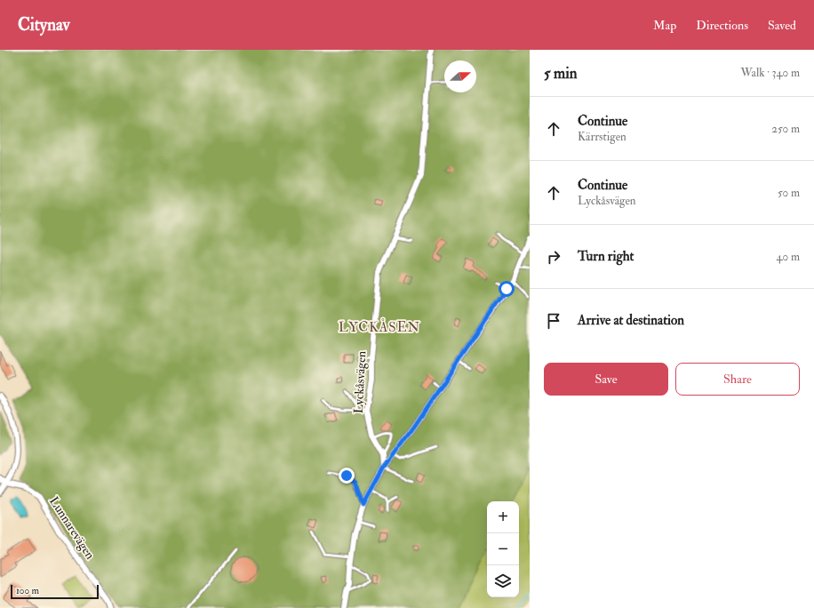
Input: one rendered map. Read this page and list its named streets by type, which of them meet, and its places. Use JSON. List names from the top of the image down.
{
  "streets": {
    "street": ["Lyckåsvägen", "Lunnarevägen"]
  },
  "districts": ["LYCKÅSEN"],
  "scale_bar": "100 m",
  "north": "right",
  "page": {
    "header": "Citynav",
    "nav": ["Map", "Directions", "Saved"],
    "heading": ["5 min", "Walk · 340 m"],
    "list": [
      ["Continue", "Kärrstigen", "250 m"],
      ["Continue", "Lyckåsvägen", "50 m"],
      ["Turn right", "40 m"],
      "Arrive at destination"
    ],
    "buttons": ["Save", "Share"],
    "map_buttons": ["+", "−"],
    "scale": "100 m"
  }
}
